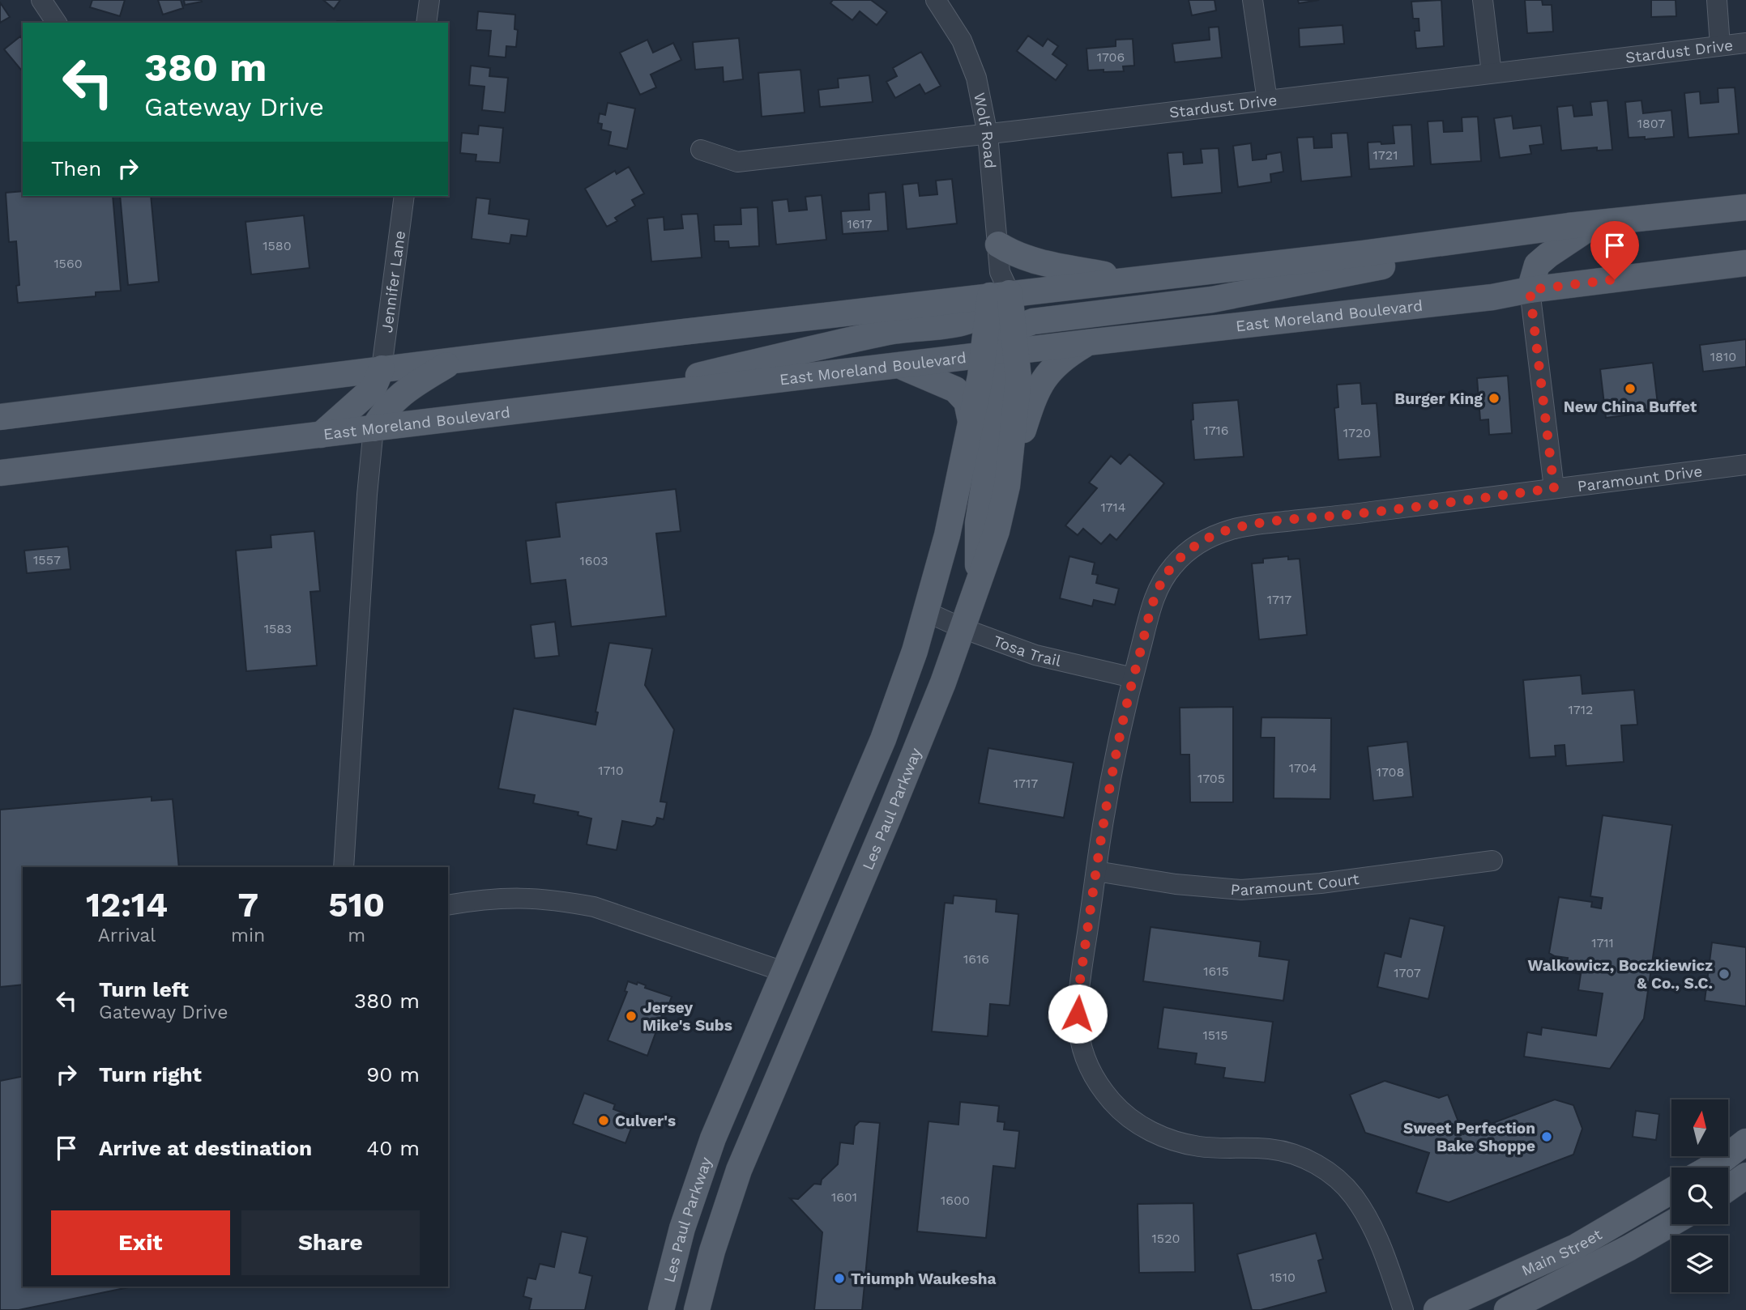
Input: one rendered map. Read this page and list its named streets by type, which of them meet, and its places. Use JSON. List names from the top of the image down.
{
  "streets": {
    "main road": ["East Moreland Boulevard", "Les Paul Parkway", "Main Street"],
    "street": [
      "Stardust Drive",
      "Wolf Road",
      "Jennifer Lane",
      "Paramount Drive",
      "Tosa Trail",
      "Paramount Court"
    ]
  },
  "crossings": [
    ["Stardust Drive", "Wolf Road"],
    ["Wolf Road", "Les Paul Parkway"],
    ["East Moreland Boulevard", "Les Paul Parkway"],
    ["Paramount Drive", "Tosa Trail"],
    ["Paramount Drive", "Paramount Court"],
    ["Tosa Trail", "Les Paul Parkway"]
  ],
  "places": [
    "New China Buffet",
    "Burger King",
    "Walkowicz, Boczkiewicz & Co., S.C.",
    "Jersey Mike's Subs",
    "Culver's",
    "Sweet Perfection Bake Shoppe",
    "Triumph Waukesha"
  ],
  "house_numbers": [
    "1706",
    "1807",
    "1721",
    "1617",
    "1580",
    "1560",
    "1810",
    "1716",
    "1720",
    "1714",
    "1557",
    "1603",
    "1717",
    "1583",
    "1712",
    "1704",
    "1710",
    "1708",
    "1705",
    "1717",
    "1711",
    "1616",
    "1615",
    "1707",
    "1515",
    "1601",
    "1600",
    "1520",
    "1510"
  ],
  "north": "top",
  "page": {
    "turn": ["380 m", "Gateway Drive"],
    "then": "Then",
    "eta": [
      "12:14",
      "Arrival",
      "7",
      "min",
      "510",
      "m"
    ],
    "list": [
      {
        "name": "Turn left",
        "note": "Gateway Drive",
        "value": "380 m"
      },
      {
        "name": "Turn right",
        "value": "90 m"
      },
      {
        "name": "Arrive at destination",
        "value": "40 m"
      }
    ],
    "buttons": ["Exit", "Share"]
  }
}
